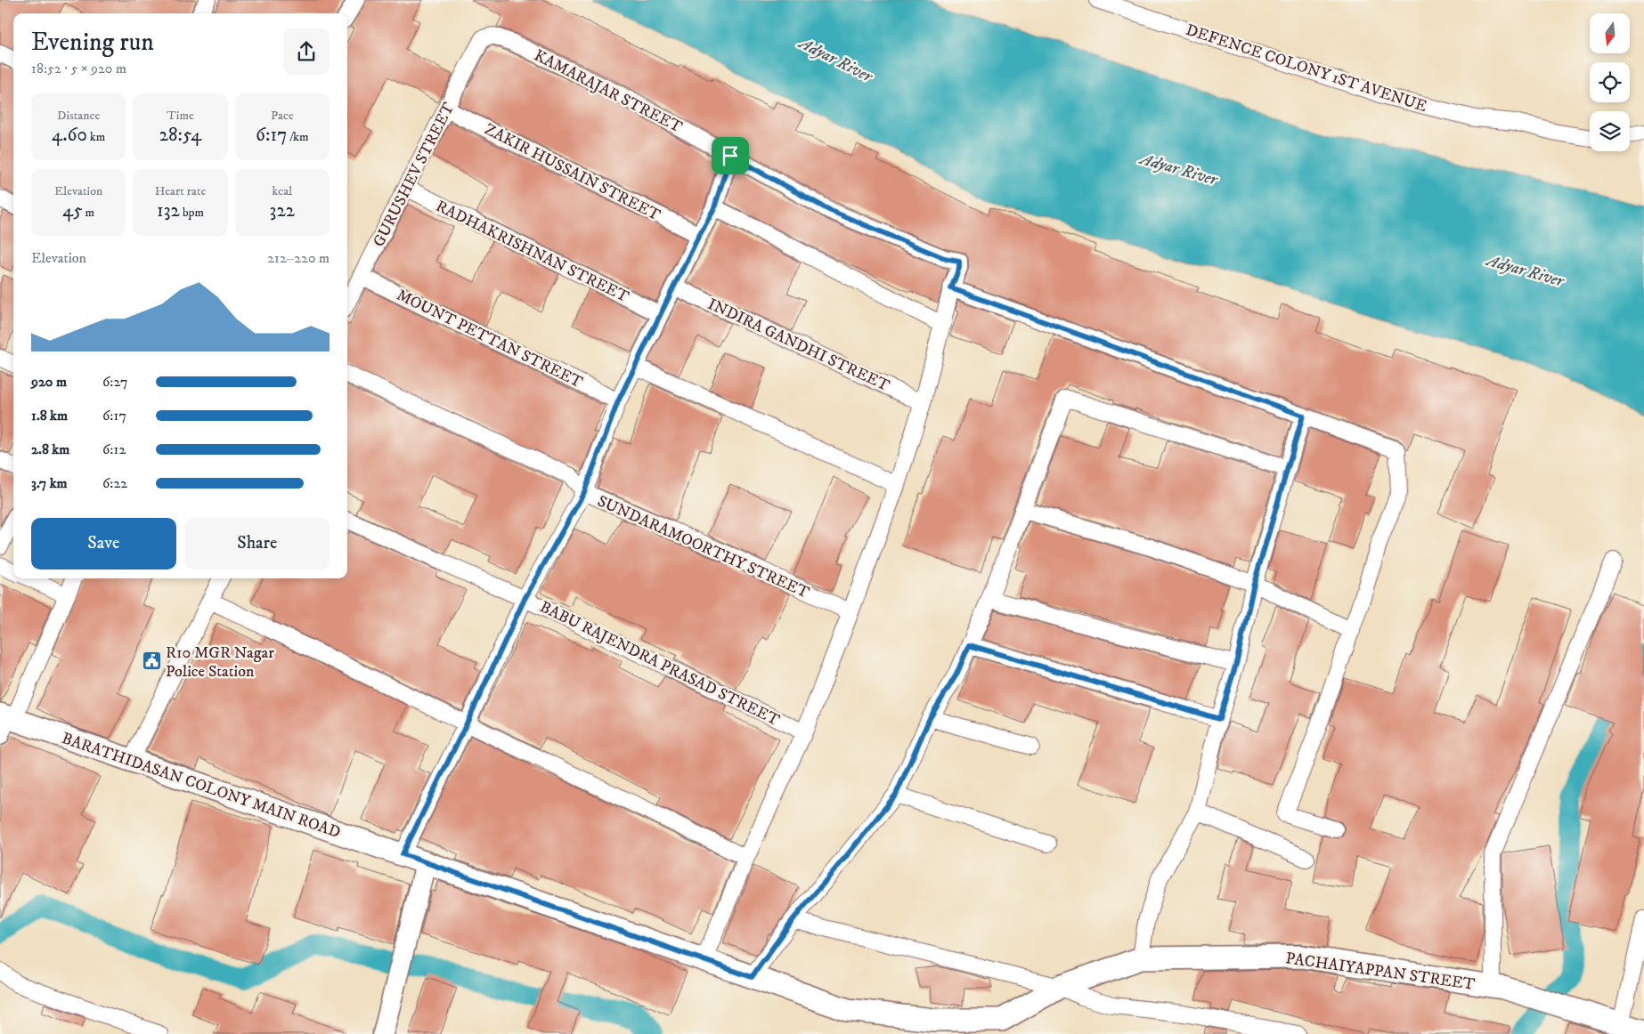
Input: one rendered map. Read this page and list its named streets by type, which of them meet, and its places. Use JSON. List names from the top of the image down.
{
  "streets": {
    "main road": ["BARATHIDASAN COLONY MAIN ROAD", "PACHAIYAPPAN STREET"],
    "street": [
      "DEFENCE COLONY 1ST AVENUE",
      "KAMARAJAR STREET",
      "ZAKIR HUSSAIN STREET",
      "GURUSHEV STREET",
      "RADHAKRISHNAN STREET",
      "MOUNT PETTAN STREET",
      "INDIRA GANDHI STREET",
      "SUNDARAMOORTHY STREET",
      "BABU RAJENDRA PRASAD STREET"
    ]
  },
  "crossings": [
    ["KAMARAJAR STREET", "GURUSHEV STREET"],
    ["ZAKIR HUSSAIN STREET", "GURUSHEV STREET"],
    ["GURUSHEV STREET", "RADHAKRISHNAN STREET"],
    ["GURUSHEV STREET", "MOUNT PETTAN STREET"],
    ["BARATHIDASAN COLONY MAIN ROAD", "PACHAIYAPPAN STREET"]
  ],
  "water": ["Adyar River"],
  "places": {
    "public building": ["R10 MGR Nagar Police Station"]
  },
  "north": "bottom",
  "page": {
    "heading": ["Evening run", "18:52 · 5 × 920 m"],
    "stats": [
      ["Distance", "4.60 km"],
      ["Time", "28:54"],
      ["Pace", "6:17 /km"],
      ["Elevation", "45 m"],
      ["Heart rate", "132 bpm"],
      ["kcal", "322"]
    ],
    "chart": ["Elevation", "212–220 m"],
    "list": [
      {
        "name": "920 m",
        "note": "6:27"
      },
      {
        "name": "1.8 km",
        "note": "6:17"
      },
      {
        "name": "2.8 km",
        "note": "6:12"
      },
      {
        "name": "3.7 km",
        "note": "6:22"
      }
    ],
    "buttons": ["Save", "Share"]
  }
}
